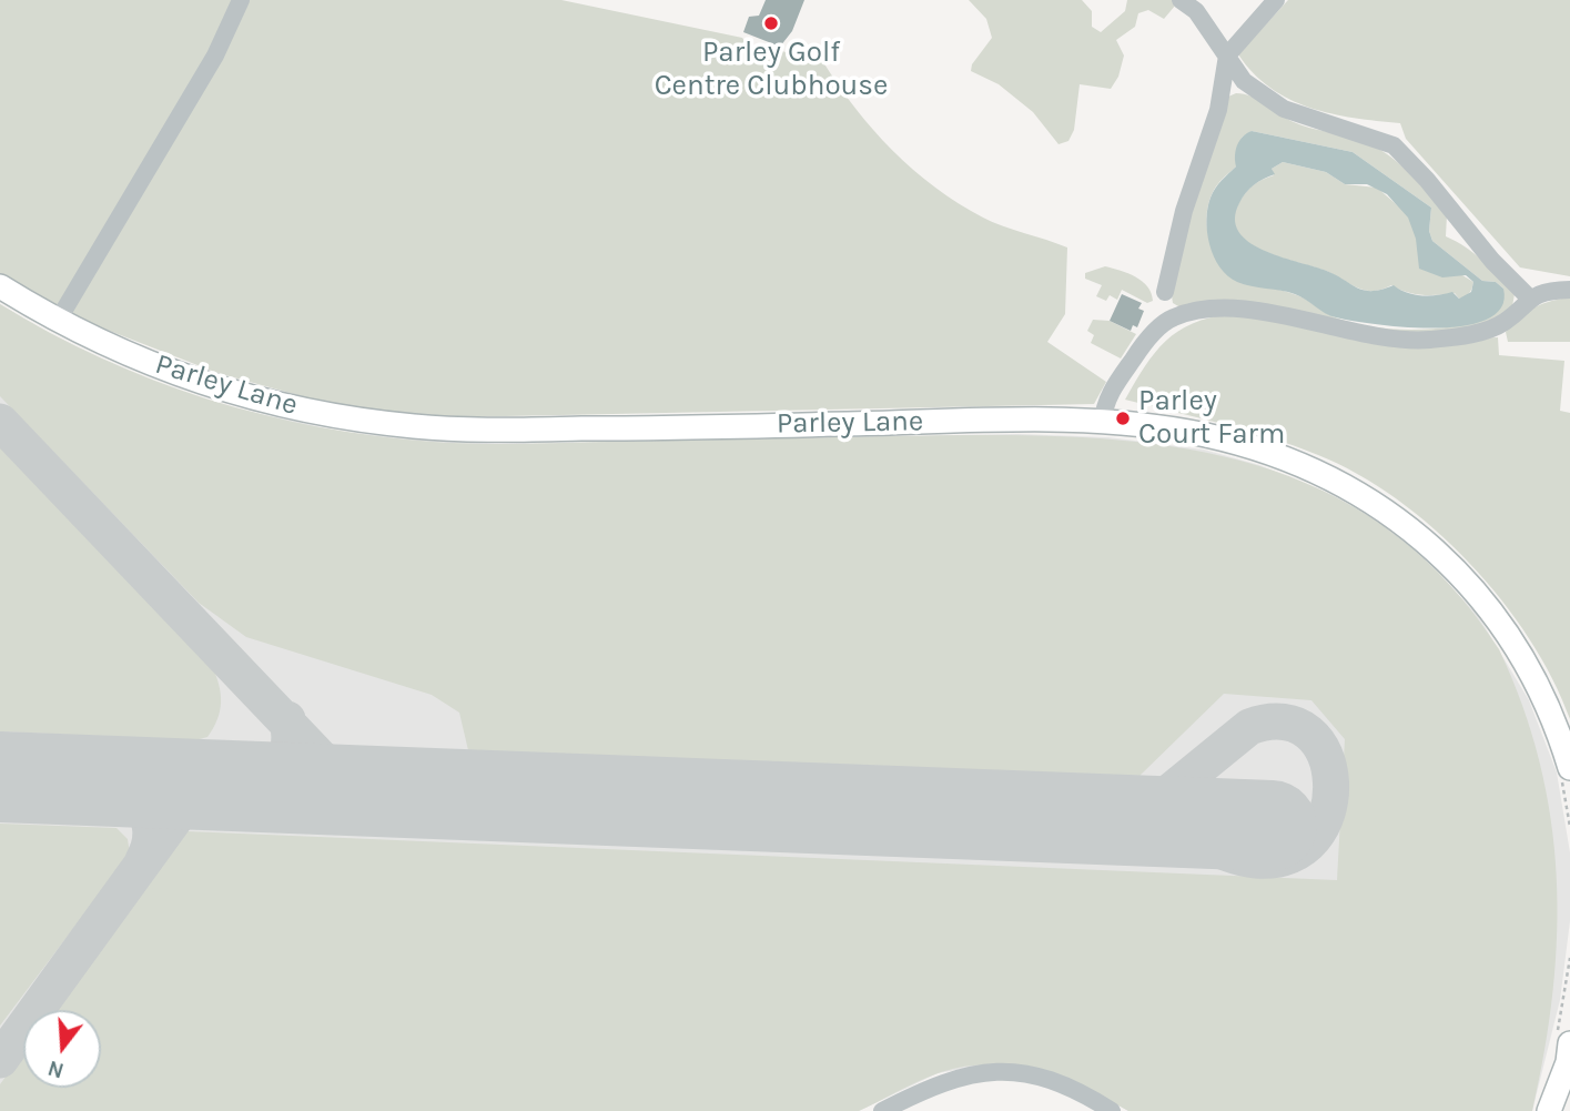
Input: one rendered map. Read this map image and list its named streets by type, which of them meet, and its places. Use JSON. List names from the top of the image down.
{
  "streets": {
    "main road": ["Parley Lane"]
  },
  "places": ["Parley Golf Centre Clubhouse", "Parley Court Farm"],
  "north": "bottom"
}
